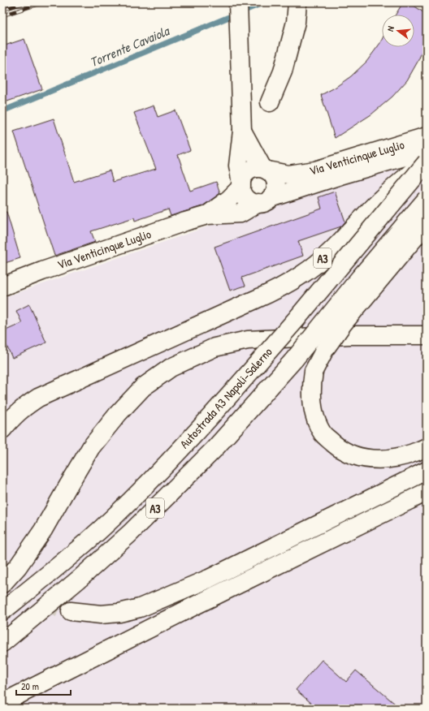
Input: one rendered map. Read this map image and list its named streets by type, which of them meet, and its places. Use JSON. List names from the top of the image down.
{
  "streets": {
    "main road": ["Via Venticinque Luglio", "A3", "Autostrada A3 Napoli-Salerno"]
  },
  "water": ["Torrente Cavaiola"],
  "scale_bar": "20 m",
  "north": "left"
}
